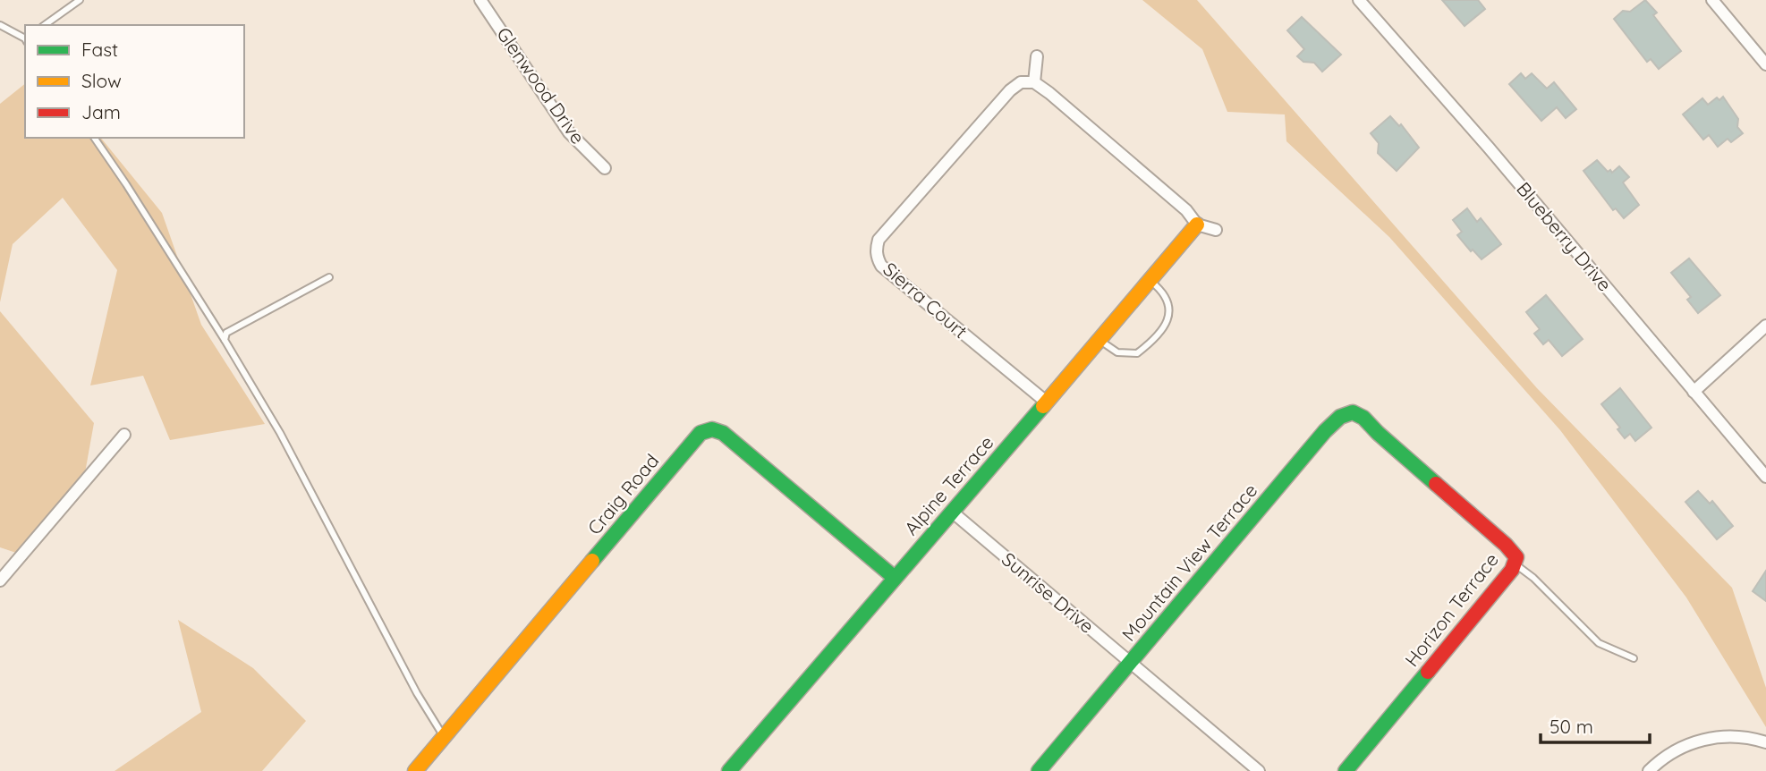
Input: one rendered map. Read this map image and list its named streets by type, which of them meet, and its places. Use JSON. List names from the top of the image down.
{
  "streets": {
    "street": [
      "Glenwood Drive",
      "Blueberry Drive",
      "Sierra Court",
      "Alpine Terrace",
      "Craig Road",
      "Mountain View Terrace",
      "Sunrise Drive",
      "Horizon Terrace"
    ]
  },
  "crossings": [
    ["Sierra Court", "Alpine Terrace"],
    ["Alpine Terrace", "Craig Road"],
    ["Alpine Terrace", "Sunrise Drive"],
    ["Mountain View Terrace", "Sunrise Drive"],
    ["Mountain View Terrace", "Horizon Terrace"]
  ],
  "legend": ["Fast", "Slow", "Jam"],
  "scale_bar": "50 m"
}
